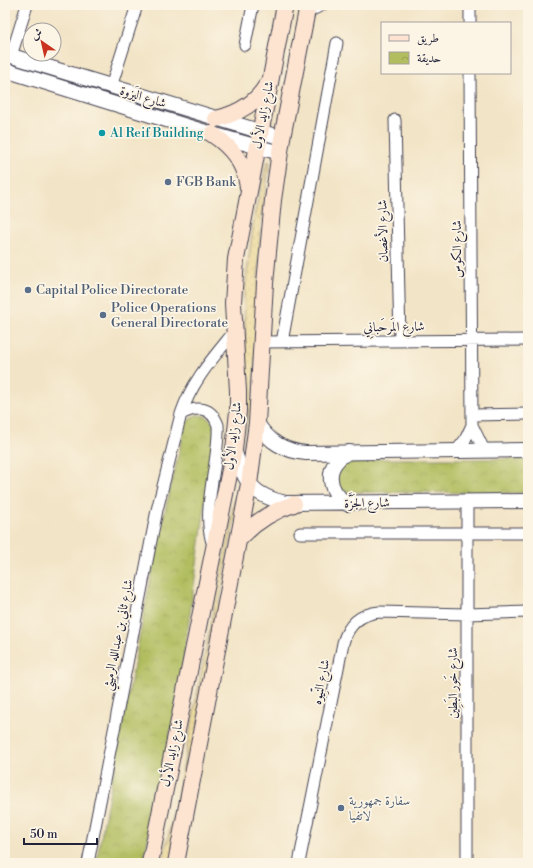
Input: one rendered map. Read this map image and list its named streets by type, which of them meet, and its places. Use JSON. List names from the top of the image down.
{
  "streets": {
    "main road": ["شارع زايد الأول"],
    "street": [
      "شارع اليَزوة",
      "شارع الأغصان",
      "شارع الكوس",
      "شارع المَرحَبانِي",
      "شارع الجَزَّة",
      "شارع ثاني بن عبدالله الرميثي",
      "شارع النِّيوه",
      "شارع خَور البَطِين"
    ]
  },
  "crossings": [
    ["شارع اليَزوة", "شارع زايد الأول"],
    ["شارع زايد الأول", "شارع المَرحَبانِي"],
    ["شارع زايد الأول", "شارع الجَزَّة"],
    ["شارع زايد الأول", "شارع ثاني بن عبدالله الرميثي"],
    ["شارع الأغصان", "شارع المَرحَبانِي"],
    ["شارع الكوس", "شارع المَرحَبانِي"],
    ["شارع الجَزَّة", "شارع خَور البَطِين"],
    ["شارع النِّيوه", "شارع خَور البَطِين"]
  ],
  "places": [
    "Al Reif Building",
    "FGB Bank",
    "Capital Police Directorate",
    "Police Operations General Directorate",
    "سفارة جمهورية لاتفيا"
  ],
  "legend": ["طريق", "حديقة"],
  "scale_bar": "50 m",
  "north": "top left"
}
